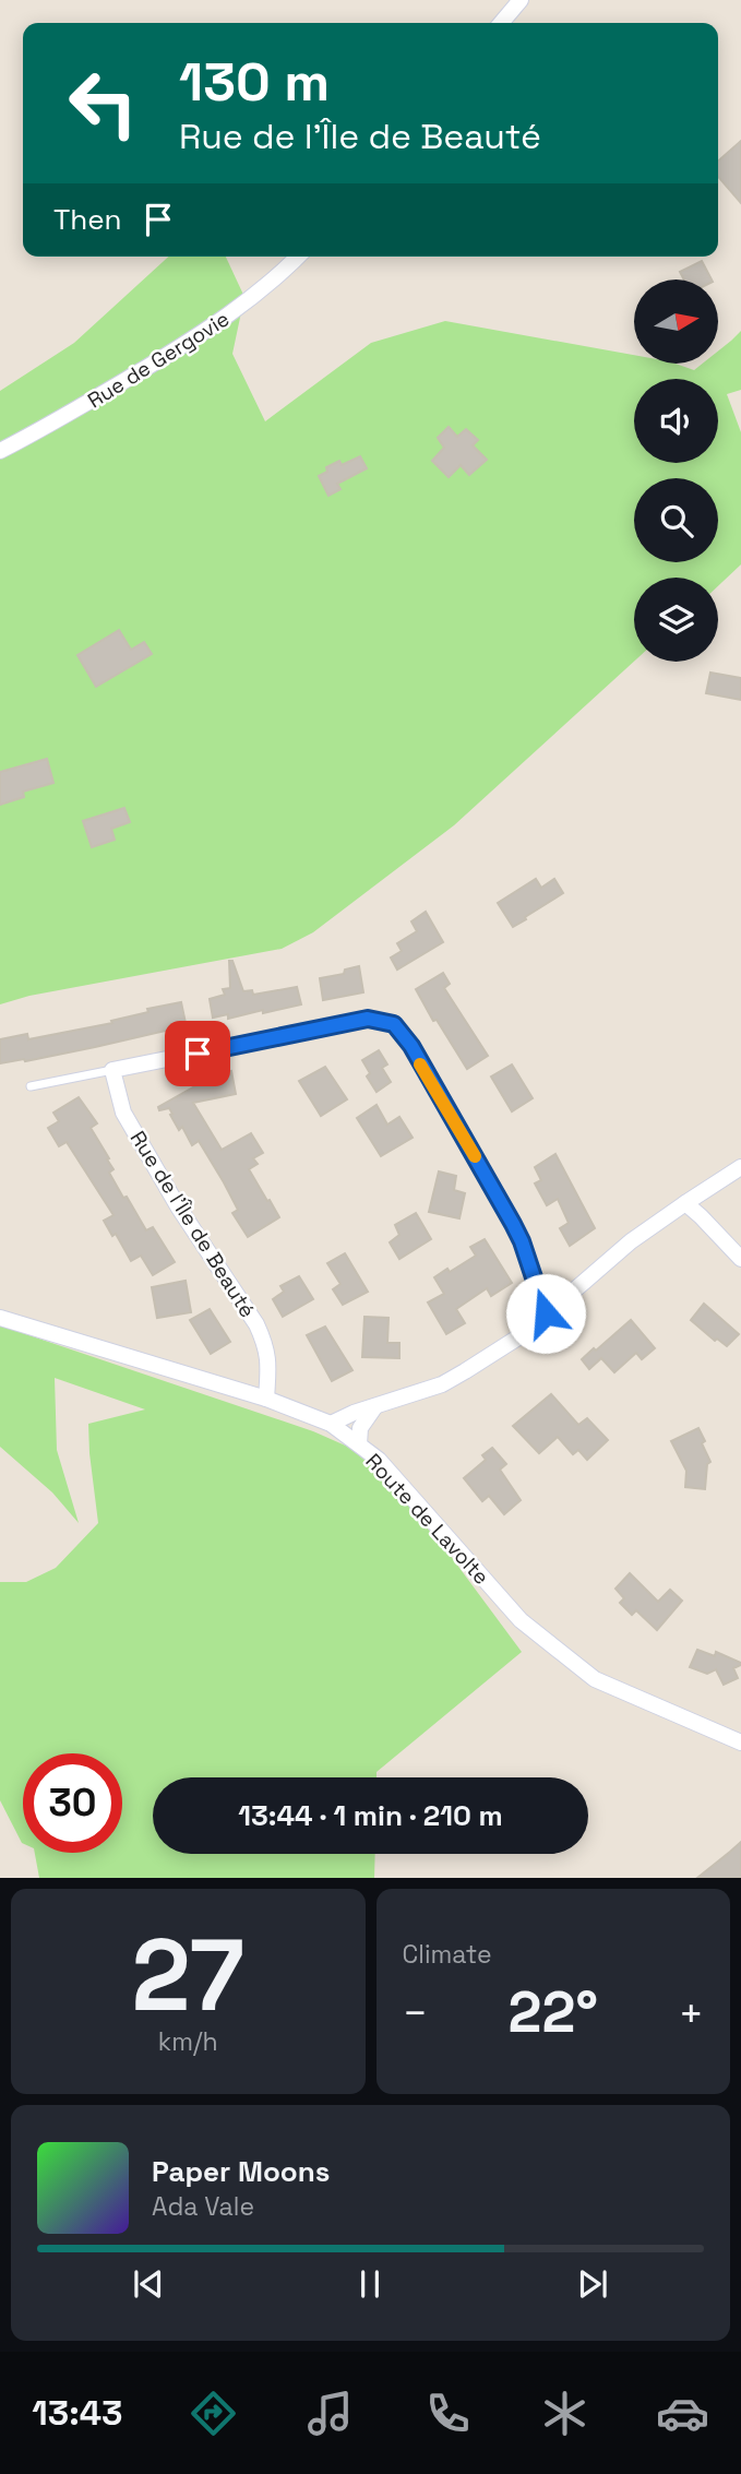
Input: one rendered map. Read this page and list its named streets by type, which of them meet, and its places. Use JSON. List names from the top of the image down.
{
  "streets": {
    "street": ["Rue de Gergovie", "Rue de l'Île de Beauté", "Route de Lavolte"]
  },
  "crossings": [
    ["Rue de l'Île de Beauté", "Route de Lavolte"]
  ],
  "north": "right",
  "page": {
    "turn": ["130 m", "Rue de l'Île de Beauté"],
    "then": "Then",
    "limit": "30",
    "trip": "13:44 · 1 min · 210 m",
    "tile": [
      ["27", "km/h"],
      "Climate"
    ],
    "heat": ["−", "22°", "+"],
    "song": ["Paper Moons", "Ada Vale"],
    "tabs": "13:43"
  }
}
